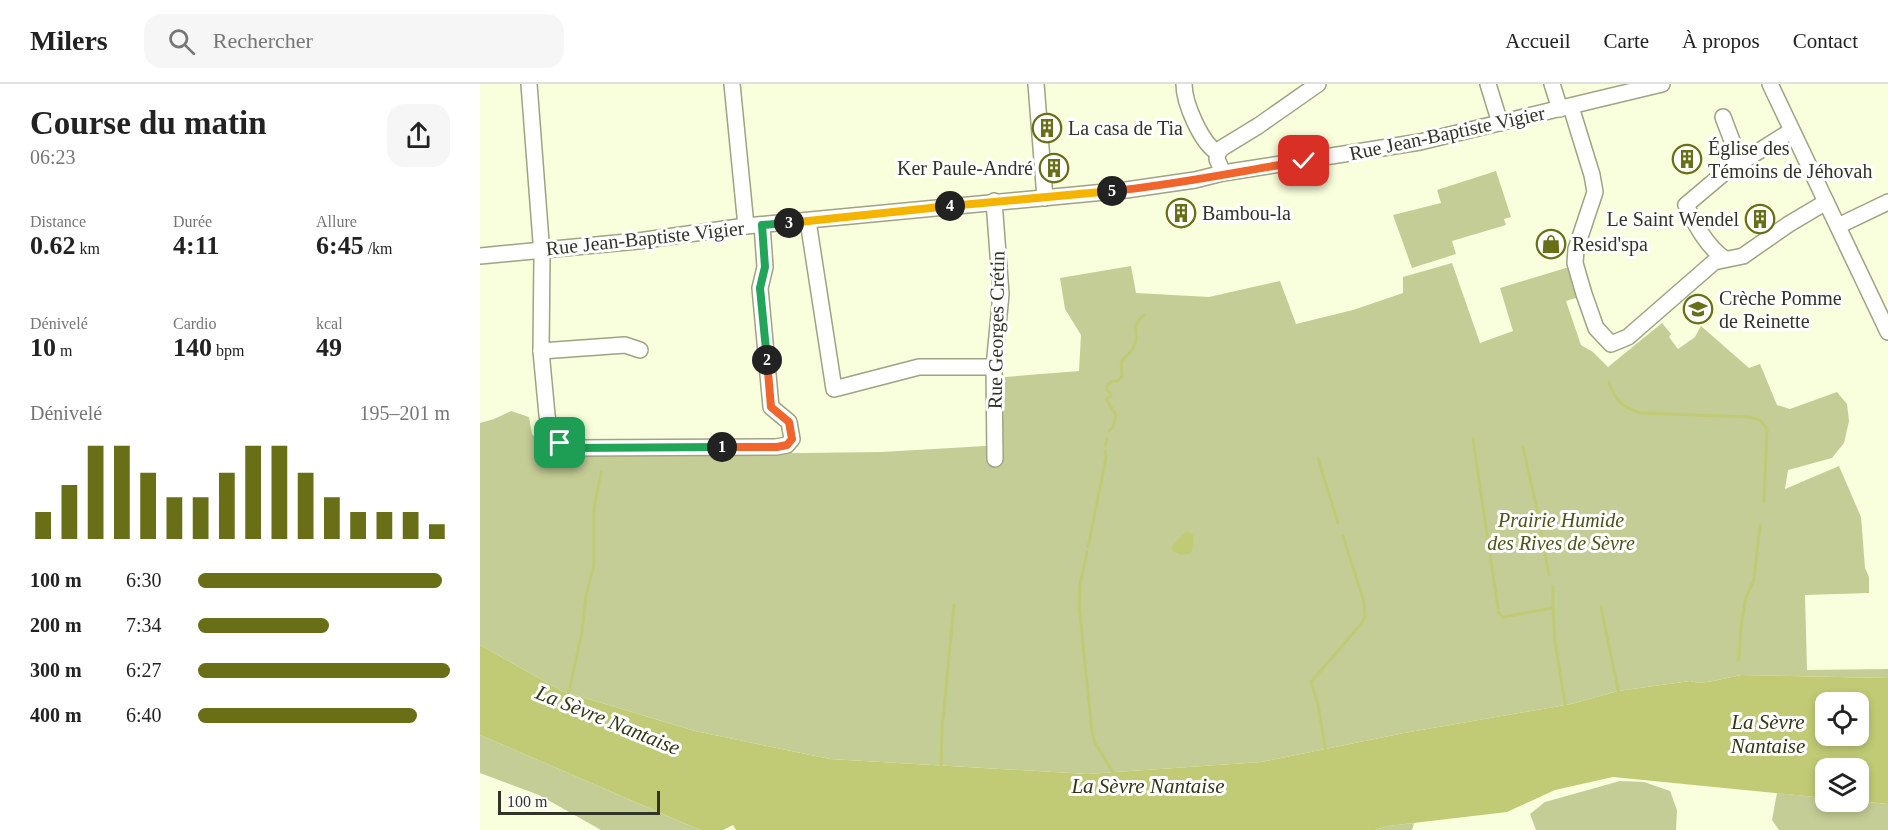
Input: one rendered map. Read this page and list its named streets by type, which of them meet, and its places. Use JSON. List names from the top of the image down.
{
  "streets": {
    "street": ["Rue Jean-Baptiste Vigier", "Rue Georges Crétin"]
  },
  "crossings": [
    ["Rue Jean-Baptiste Vigier", "Rue Georges Crétin"]
  ],
  "water": ["La Sèvre Nantaise"],
  "parks": ["Prairie Humide des Rives de Sèvre"],
  "places": {
    "building": [
      "La casa de Tia",
      "Église des Témoins de Jéhovah",
      "Ker Paule-André",
      "Bambou-la",
      "Le Saint Wendel"
    ],
    "shop": ["Resid'spa"],
    "school or university": ["Crèche Pomme de Reinette"]
  },
  "scale_bar": "100 m",
  "page": {
    "header": "Milers",
    "search": "Rechercher",
    "nav": [
      "Accueil",
      "Carte",
      "À propos",
      "Contact"
    ],
    "heading": ["Course du matin", "06:23"],
    "pins": [
      "5",
      "4",
      "3",
      "2",
      "1"
    ],
    "stats": [
      ["Distance", "0.62 km"],
      ["Durée", "4:11"],
      ["Allure", "6:45 /km"],
      ["Dénivelé", "10 m"],
      ["Cardio", "140 bpm"],
      ["kcal", "49"]
    ],
    "chart": ["Dénivelé", "195–201 m"],
    "list": [
      {
        "name": "100 m",
        "note": "6:30"
      },
      {
        "name": "200 m",
        "note": "7:34"
      },
      {
        "name": "300 m",
        "note": "6:27"
      },
      {
        "name": "400 m",
        "note": "6:40"
      }
    ],
    "scale": "100 m"
  }
}
